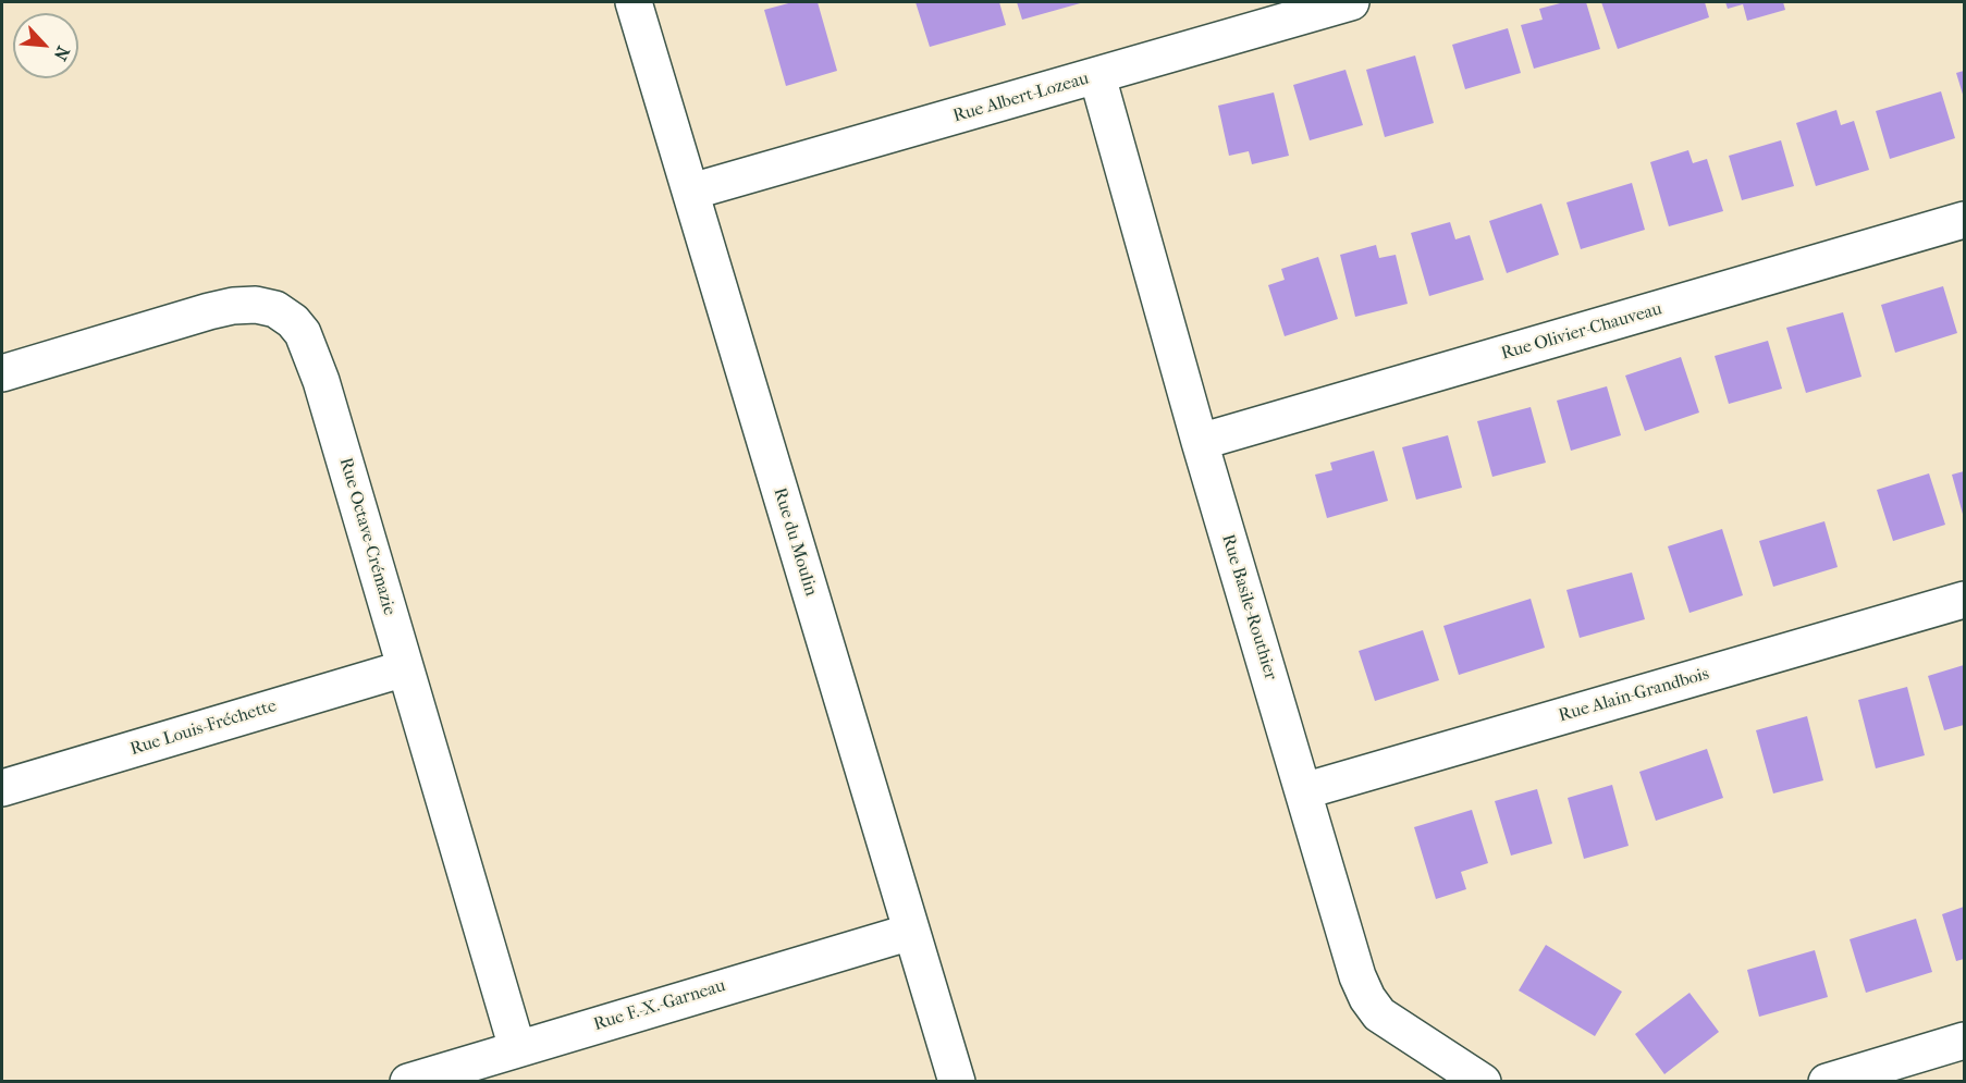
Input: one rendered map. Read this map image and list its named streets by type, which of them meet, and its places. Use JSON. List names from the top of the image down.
{
  "streets": {
    "street": [
      "Rue Albert-Lozeau",
      "Rue Olivier-Chauveau",
      "Rue Octave-Crémazie",
      "Rue du Moulin",
      "Rue Basile-Routhier",
      "Rue Alain-Grandbois",
      "Rue Louis-Fréchette",
      "Rue F.-X.-Garneau"
    ]
  },
  "crossings": [
    ["Rue Albert-Lozeau", "Rue du Moulin"],
    ["Rue Albert-Lozeau", "Rue Basile-Routhier"],
    ["Rue Olivier-Chauveau", "Rue Basile-Routhier"],
    ["Rue Octave-Crémazie", "Rue Louis-Fréchette"],
    ["Rue Octave-Crémazie", "Rue F.-X.-Garneau"],
    ["Rue du Moulin", "Rue F.-X.-Garneau"],
    ["Rue Basile-Routhier", "Rue Alain-Grandbois"]
  ],
  "north": "bottom right"
}
